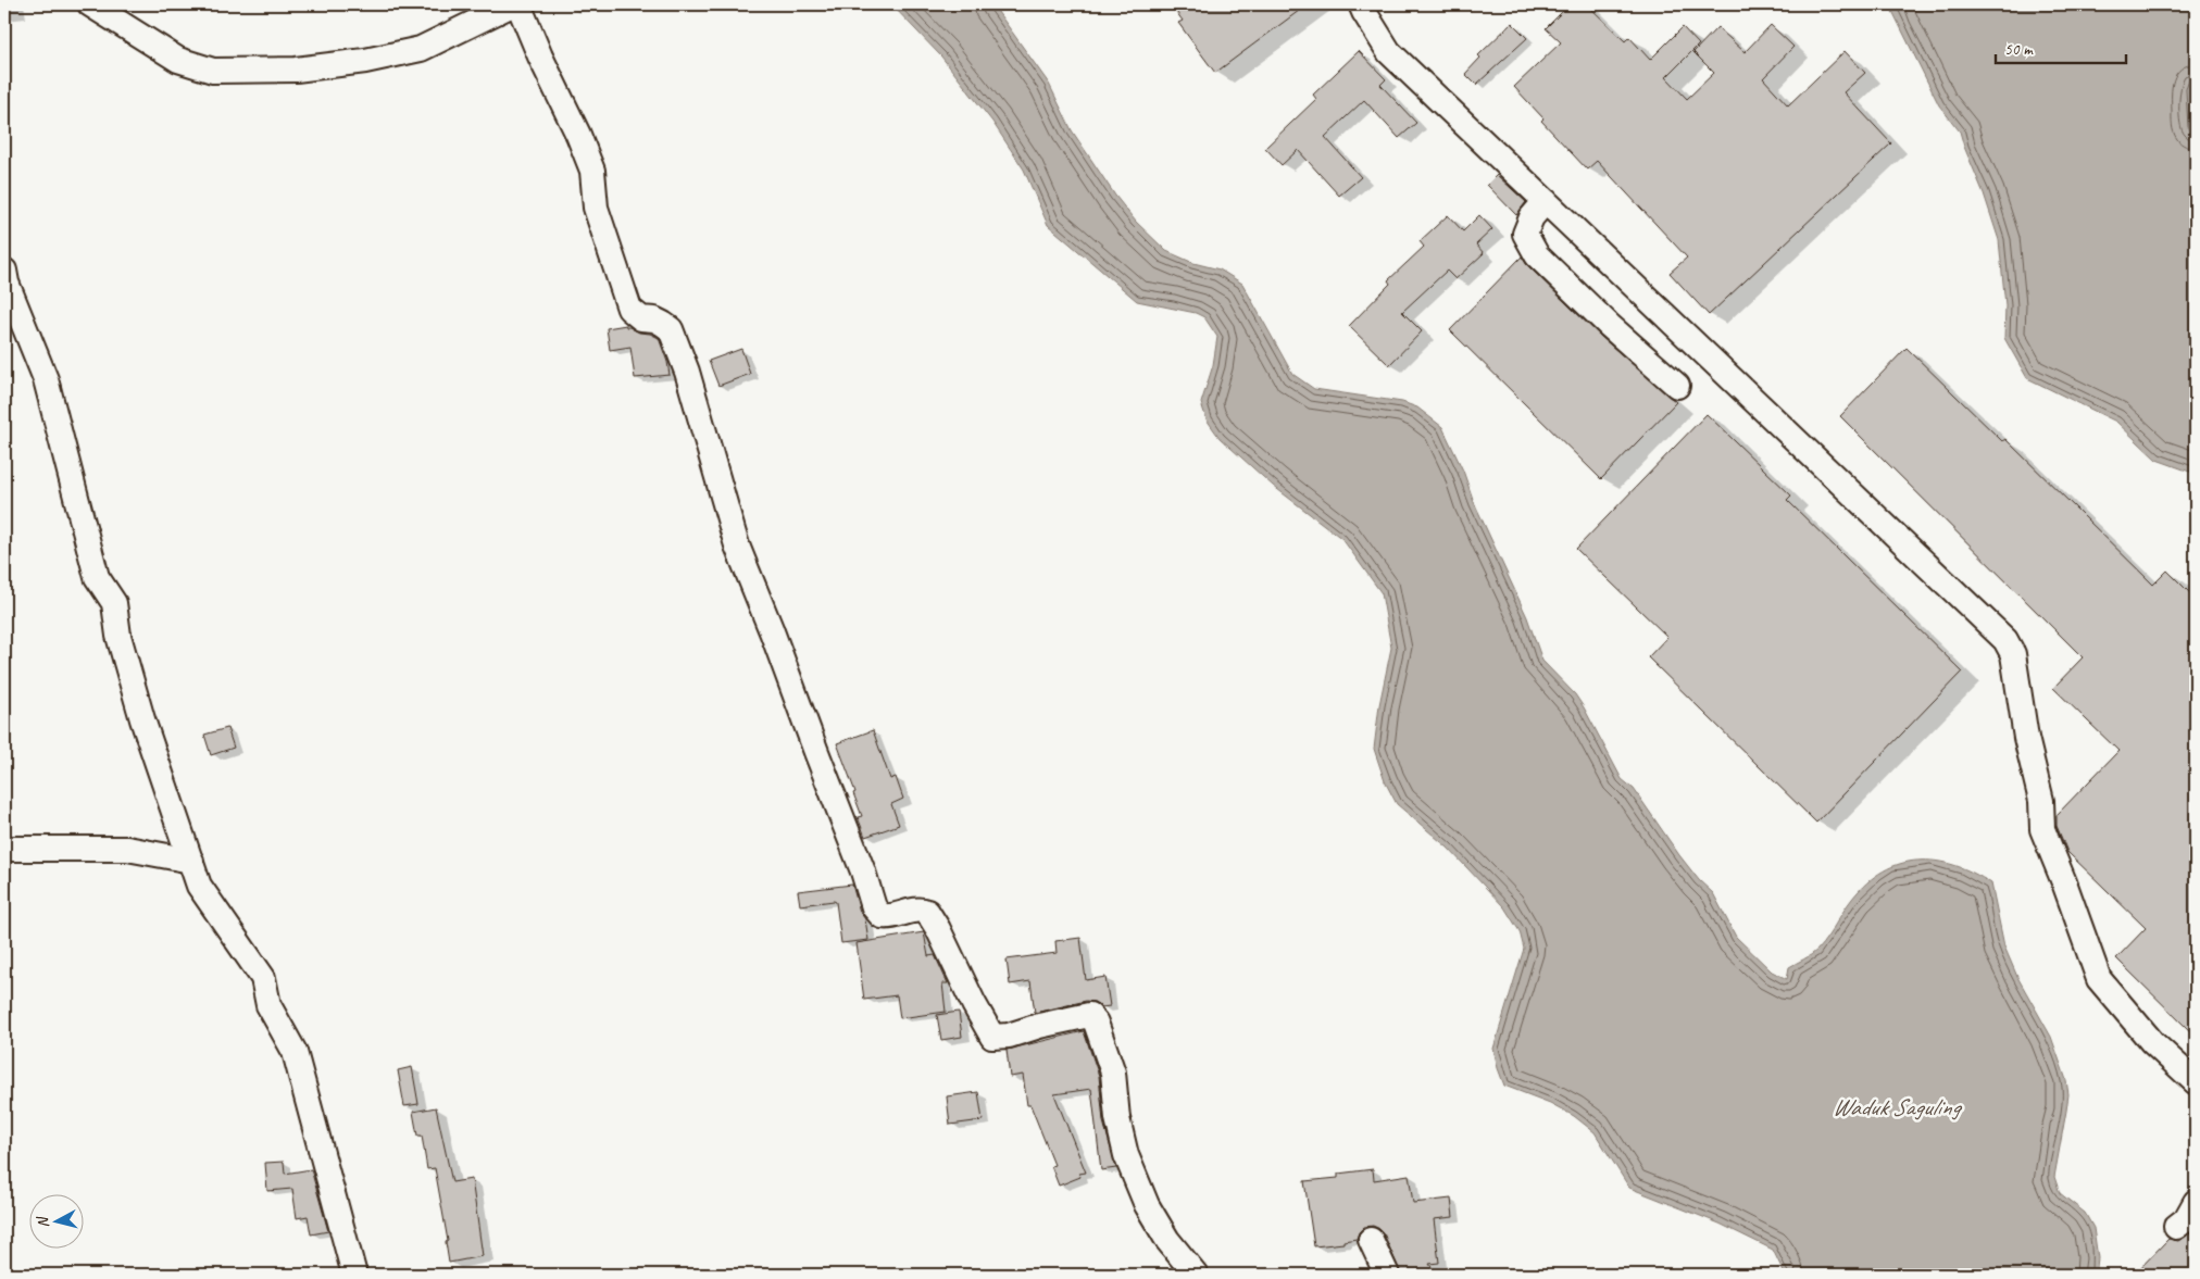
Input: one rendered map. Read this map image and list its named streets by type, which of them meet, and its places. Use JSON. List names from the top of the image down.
{
  "water": ["Waduk Saguling"],
  "scale_bar": "50 m",
  "north": "left"
}
